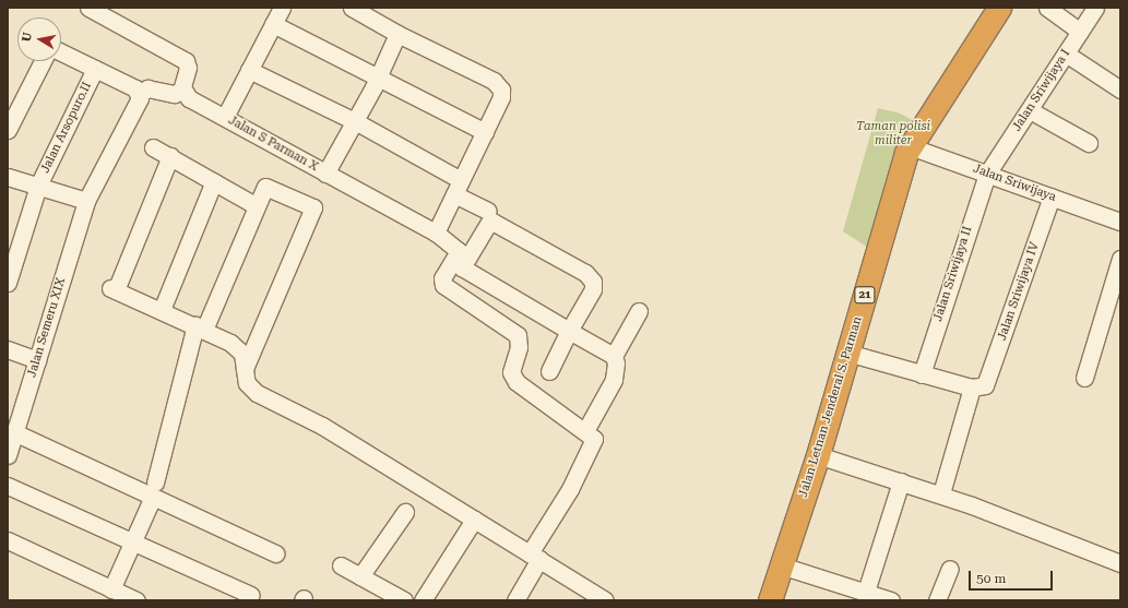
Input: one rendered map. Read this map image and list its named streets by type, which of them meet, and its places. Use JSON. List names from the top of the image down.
{
  "streets": {
    "highway": ["21", "Jalan Letnan Jenderal S. Parman"],
    "street": [
      "Jalan Sriwijaya I",
      "Jalan Arsopuro.II",
      "Jalan S Parman X",
      "Jalan Sriwijaya",
      "Jalan Sriwijaya II",
      "Jalan Sriwijaya IV",
      "Jalan Semeru XIX"
    ]
  },
  "crossings": [
    ["Jalan Sriwijaya I", "Jalan Sriwijaya"],
    ["Jalan Sriwijaya I", "Jalan Sriwijaya II"],
    ["Jalan Sriwijaya", "Jalan Sriwijaya II"],
    ["Jalan Sriwijaya", "Jalan Sriwijaya IV"],
    ["Jalan Sriwijaya", "Jalan Letnan Jenderal S. Parman"]
  ],
  "parks": ["Taman polisi militer"],
  "scale_bar": "50 m",
  "north": "left"
}
